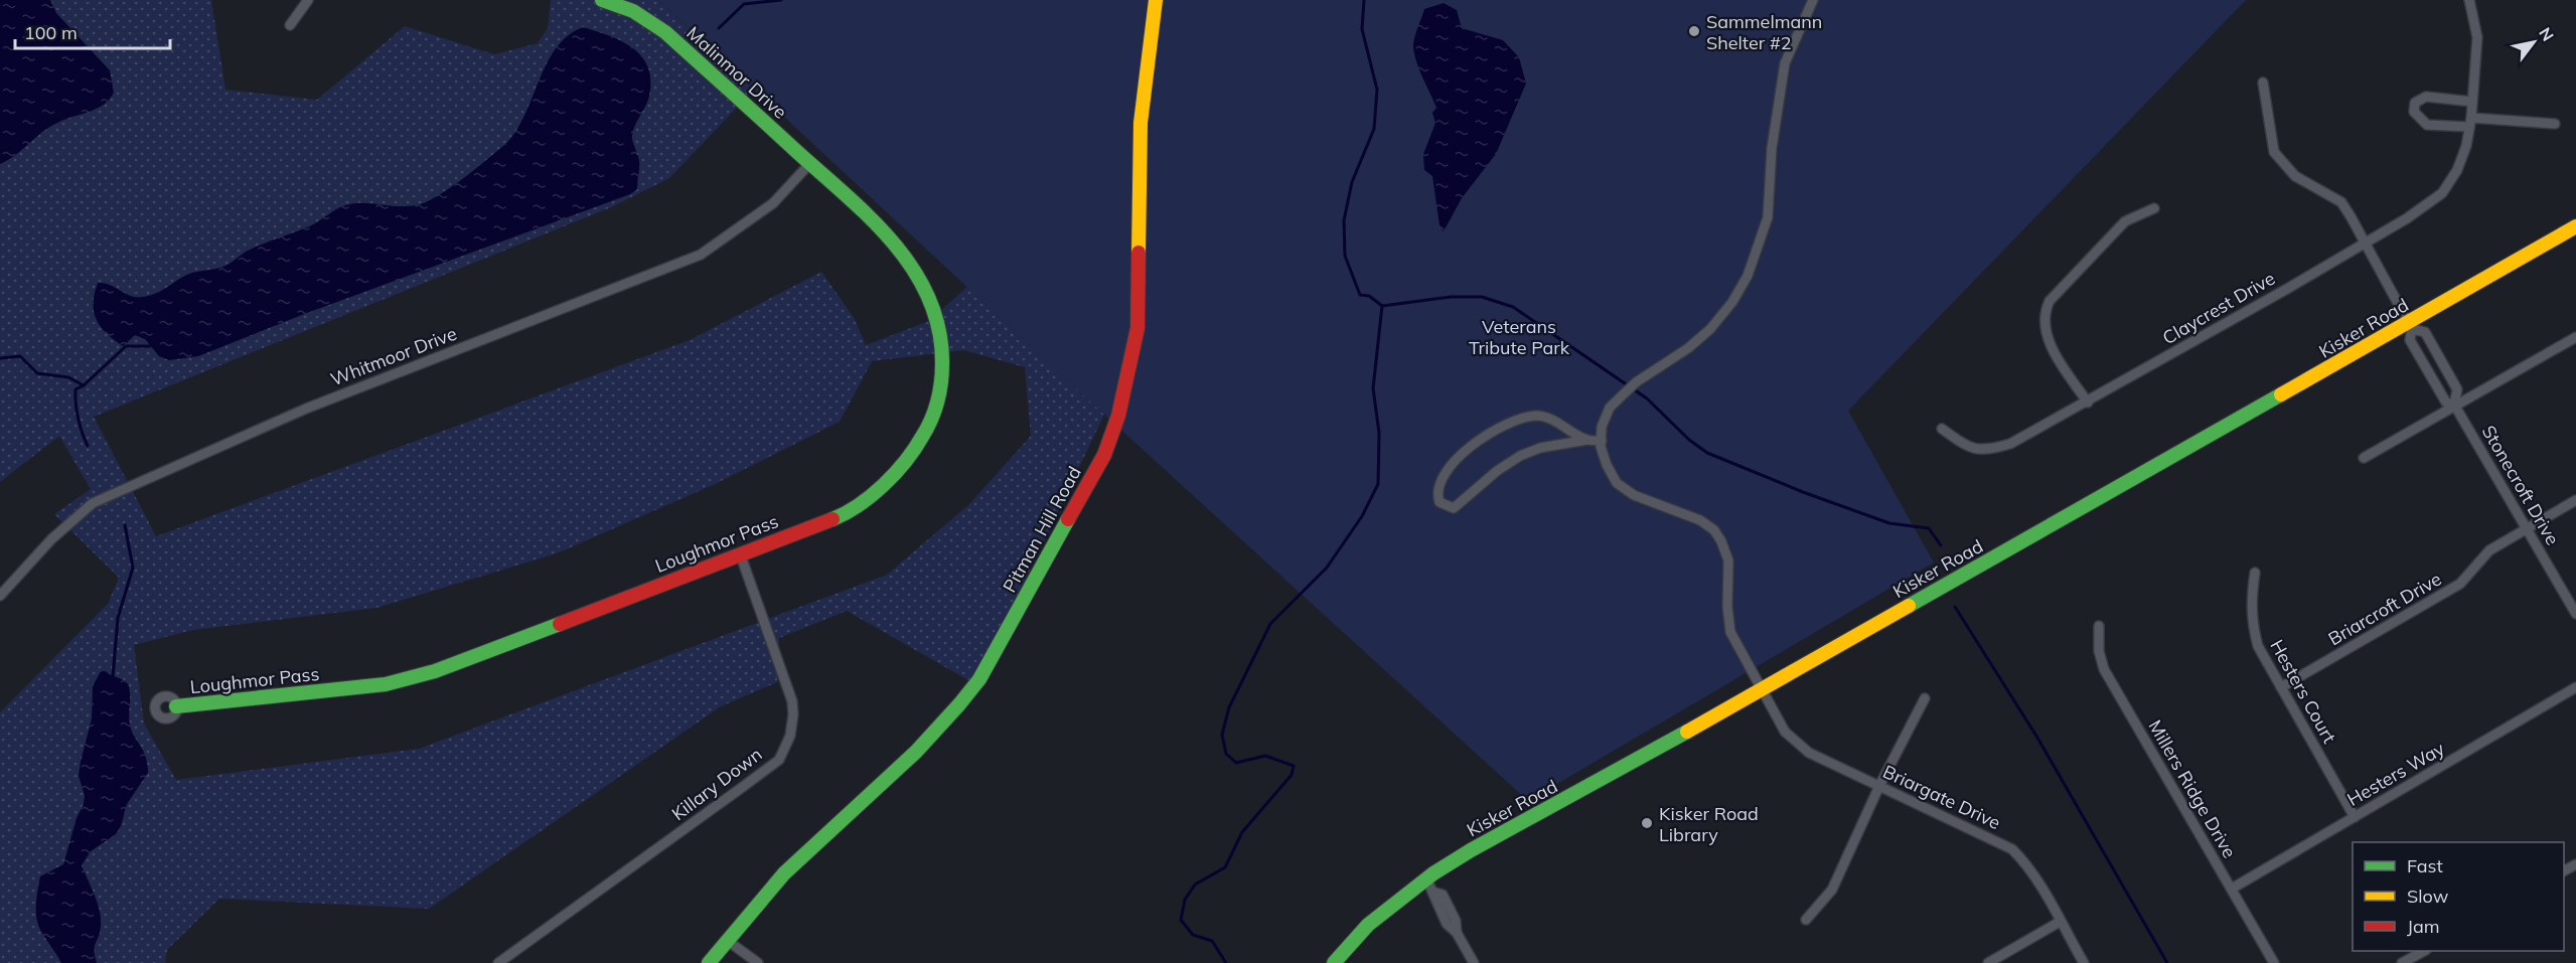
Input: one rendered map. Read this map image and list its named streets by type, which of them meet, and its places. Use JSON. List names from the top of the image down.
{
  "streets": {
    "main road": [
      "Malinmor Drive",
      "Kisker Road",
      "Pitman Hill Road",
      "Loughmor Pass"
    ],
    "street": [
      "Claycrest Drive",
      "Whitmoor Drive",
      "Stonecroft Drive",
      "Briarcroft Drive",
      "Hesters Court",
      "Hesters Way",
      "Killary Down",
      "Millers Ridge Drive",
      "Briargate Drive"
    ]
  },
  "crossings": [
    ["Malinmor Drive", "Whitmoor Drive"],
    ["Malinmor Drive", "Loughmor Pass"],
    ["Kisker Road", "Stonecroft Drive"],
    ["Kisker Road", "Briargate Drive"],
    ["Whitmoor Drive", "Loughmor Pass"],
    ["Stonecroft Drive", "Briarcroft Drive"],
    ["Loughmor Pass", "Killary Down"],
    ["Briarcroft Drive", "Hesters Court"],
    ["Hesters Court", "Hesters Way"],
    ["Hesters Way", "Millers Ridge Drive"]
  ],
  "parks": ["Veterans Tribute Park"],
  "places": ["Sammelmann Shelter #2", "Kisker Road Library"],
  "legend": ["Fast", "Slow", "Jam"],
  "scale_bar": "100 m",
  "north": "top right"
}
